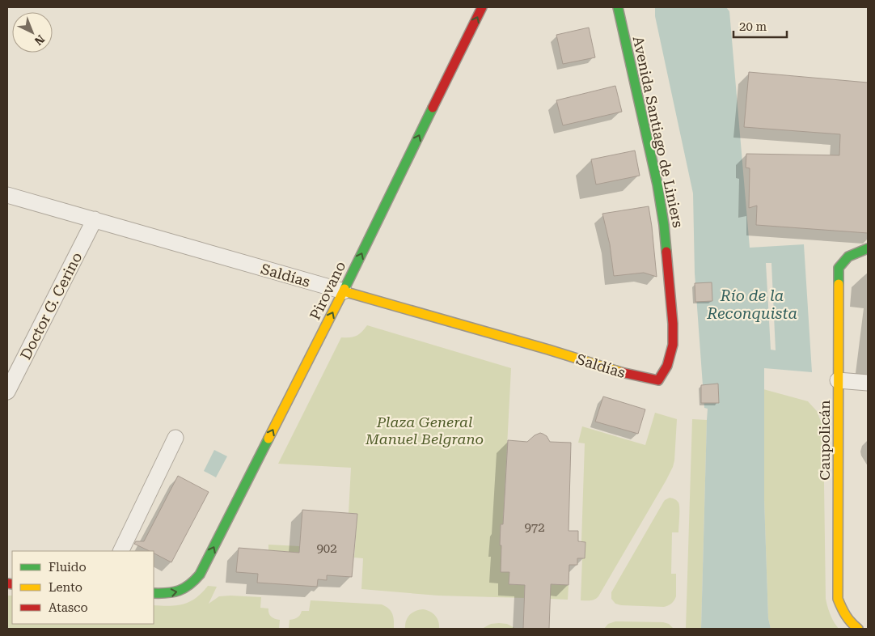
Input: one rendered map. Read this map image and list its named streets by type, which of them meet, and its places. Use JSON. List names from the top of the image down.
{
  "streets": {
    "street": [
      "Avenida Santiago de Liniers",
      "Saldías",
      "Pirovano",
      "Doctor G. Cerino",
      "Caupolicán"
    ]
  },
  "crossings": [
    ["Avenida Santiago de Liniers", "Saldías"],
    ["Saldías", "Pirovano"],
    ["Saldías", "Doctor G. Cerino"]
  ],
  "one_way": ["Pirovano"],
  "water": ["Río de la Reconquista"],
  "parks": ["Plaza General Manuel Belgrano"],
  "house_numbers": ["972", "902"],
  "legend": ["Fluido", "Lento", "Atasco"],
  "scale_bar": "20 m",
  "north": "bottom right"
}
